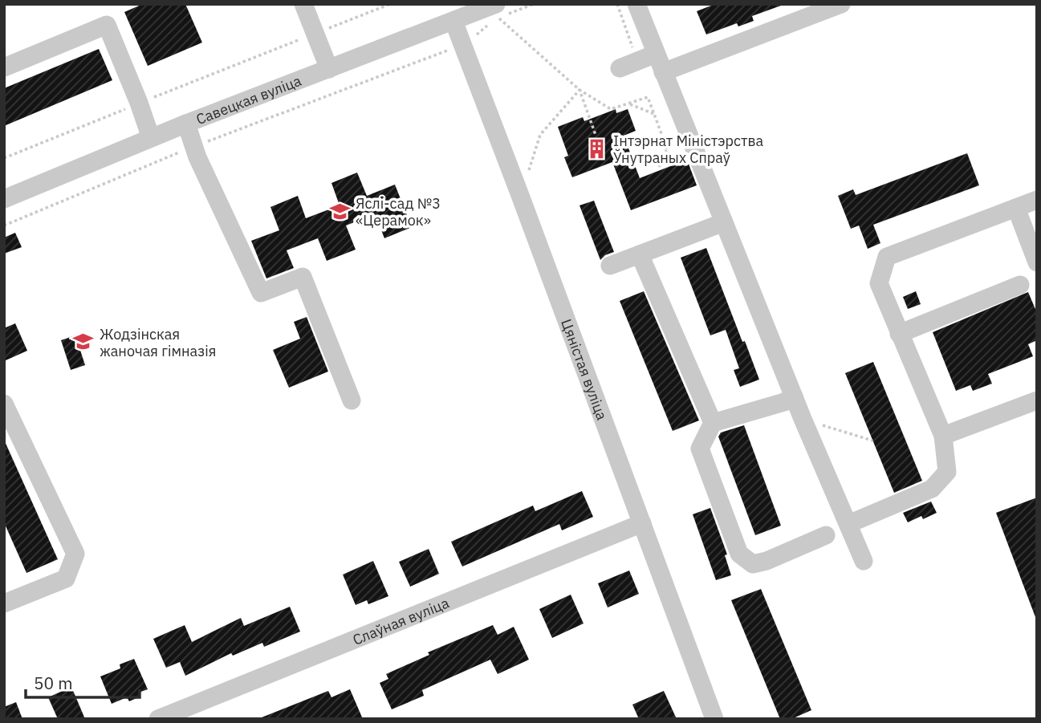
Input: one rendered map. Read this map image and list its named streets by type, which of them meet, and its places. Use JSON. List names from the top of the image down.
{
  "streets": {
    "street": ["Савецкая вуліца", "Цяністая вуліца", "Слаўная вуліца"]
  },
  "crossings": [
    ["Савецкая вуліца", "Цяністая вуліца"],
    ["Цяністая вуліца", "Слаўная вуліца"]
  ],
  "places": {
    "building": ["Інтэрнат Міністэрства Ўнутраных Спраў"],
    "school or university": ["Яслі-сад №3 «Церамок»", "Жодзінская жаночая гімназія"]
  },
  "scale_bar": "50 m"
}
